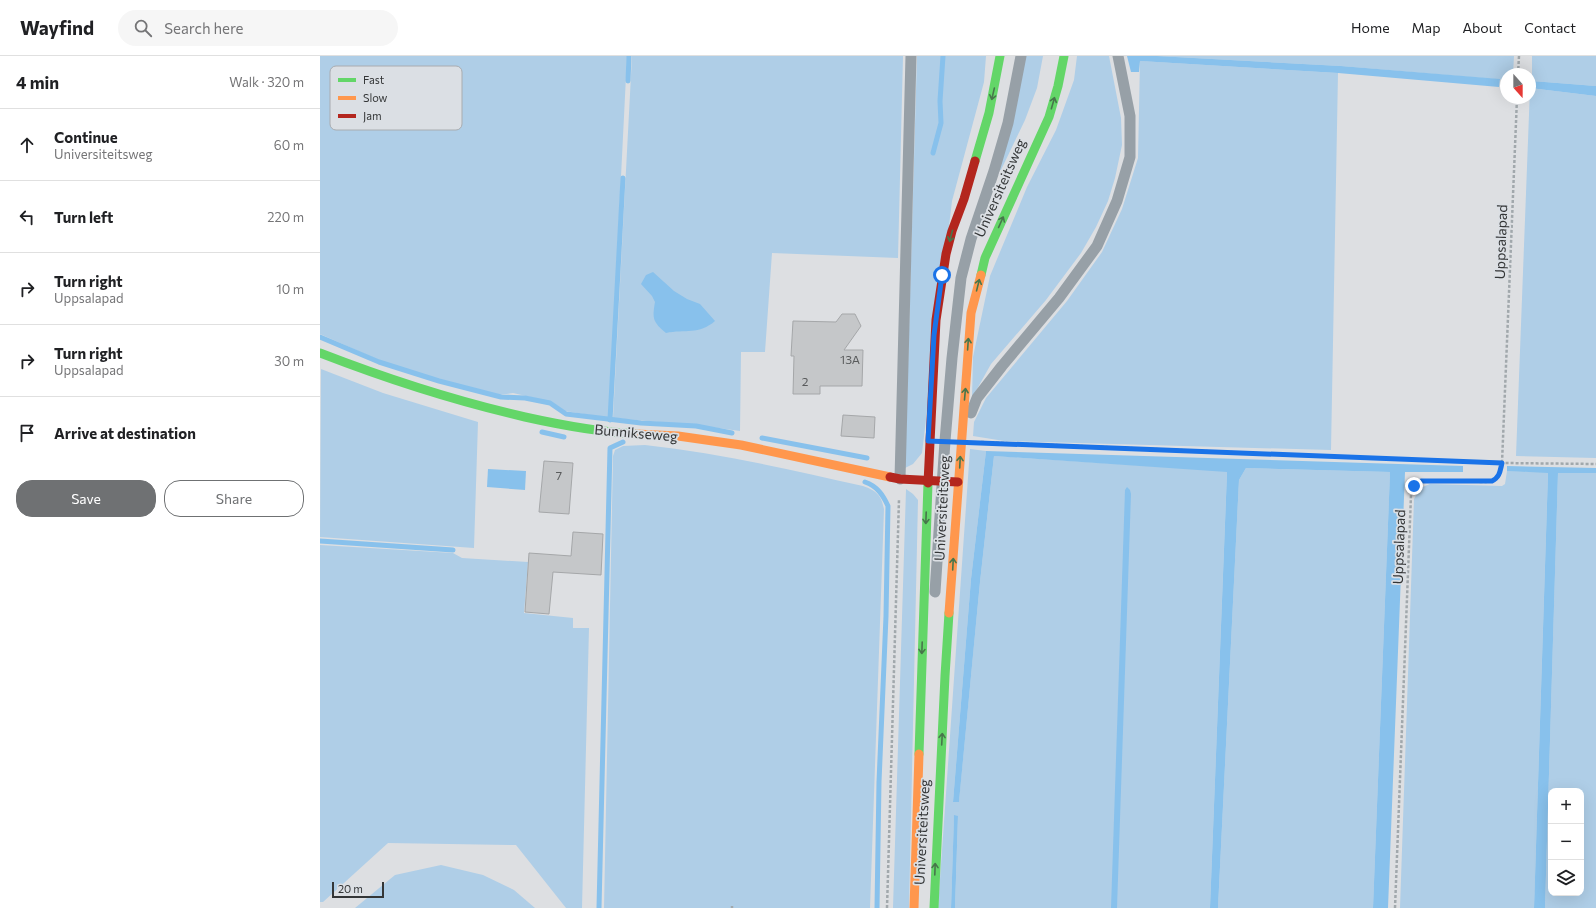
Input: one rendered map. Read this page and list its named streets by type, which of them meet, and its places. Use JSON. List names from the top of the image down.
{
  "streets": {
    "main road": ["Universiteitsweg", "Bunnikseweg"],
    "path": ["Uppsalapad"]
  },
  "crossings": [
    ["Universiteitsweg", "Bunnikseweg"]
  ],
  "house_numbers": ["13A", "2", "7"],
  "legend": ["Fast", "Slow", "Jam"],
  "scale_bar": "20 m",
  "north": "bottom",
  "page": {
    "header": "Wayfind",
    "search": "Search here",
    "nav": [
      "Home",
      "Map",
      "About",
      "Contact"
    ],
    "heading": ["4 min", "Walk · 320 m"],
    "list": [
      ["Continue", "Universiteitsweg", "60 m"],
      ["Turn left", "220 m"],
      ["Turn right", "Uppsalapad", "10 m"],
      ["Turn right", "Uppsalapad", "30 m"],
      "Arrive at destination"
    ],
    "buttons": ["Save", "Share"],
    "map_buttons": ["+", "−"],
    "scale": "20 m"
  }
}
